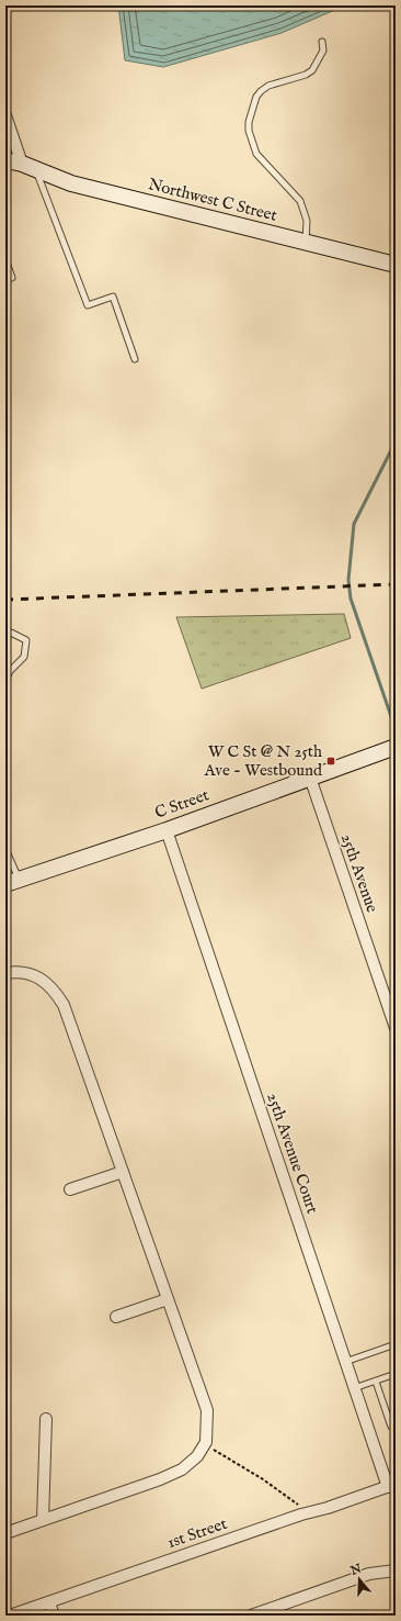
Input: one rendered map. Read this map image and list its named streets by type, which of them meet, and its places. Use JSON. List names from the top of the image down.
{
  "streets": {
    "street": [
      "Northwest C Street",
      "C Street",
      "25th Avenue",
      "25th Avenue Court",
      "1st Street"
    ]
  },
  "crossings": [
    ["C Street", "25th Avenue"],
    ["C Street", "25th Avenue Court"],
    ["25th Avenue Court", "1st Street"]
  ],
  "places": {
    "transit": ["W C St @ N 25th Ave - Westbound"]
  },
  "north": "top"
}
